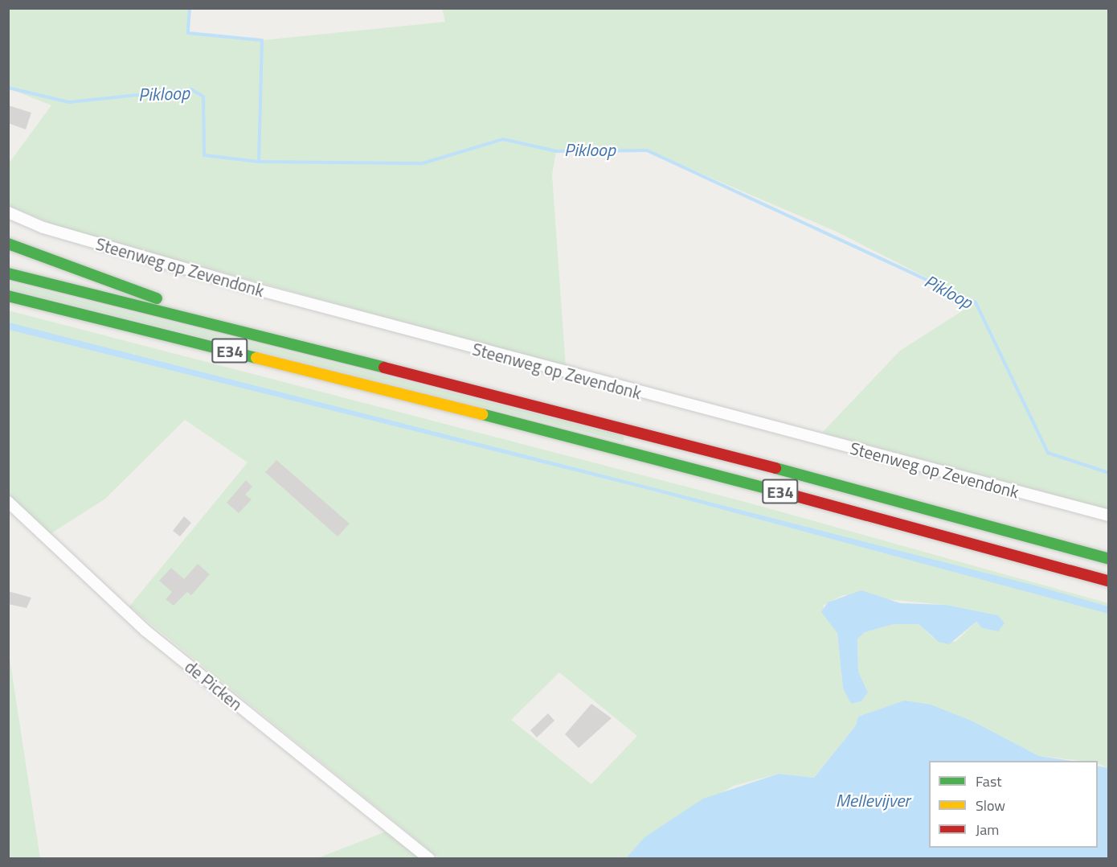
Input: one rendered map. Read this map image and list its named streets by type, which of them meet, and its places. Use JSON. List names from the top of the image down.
{
  "streets": {
    "highway": ["E34"],
    "street": ["Steenweg op Zevendonk", "de Picken"]
  },
  "water": ["Pikloop", "Mellevijver"],
  "legend": ["Fast", "Slow", "Jam"]
}
